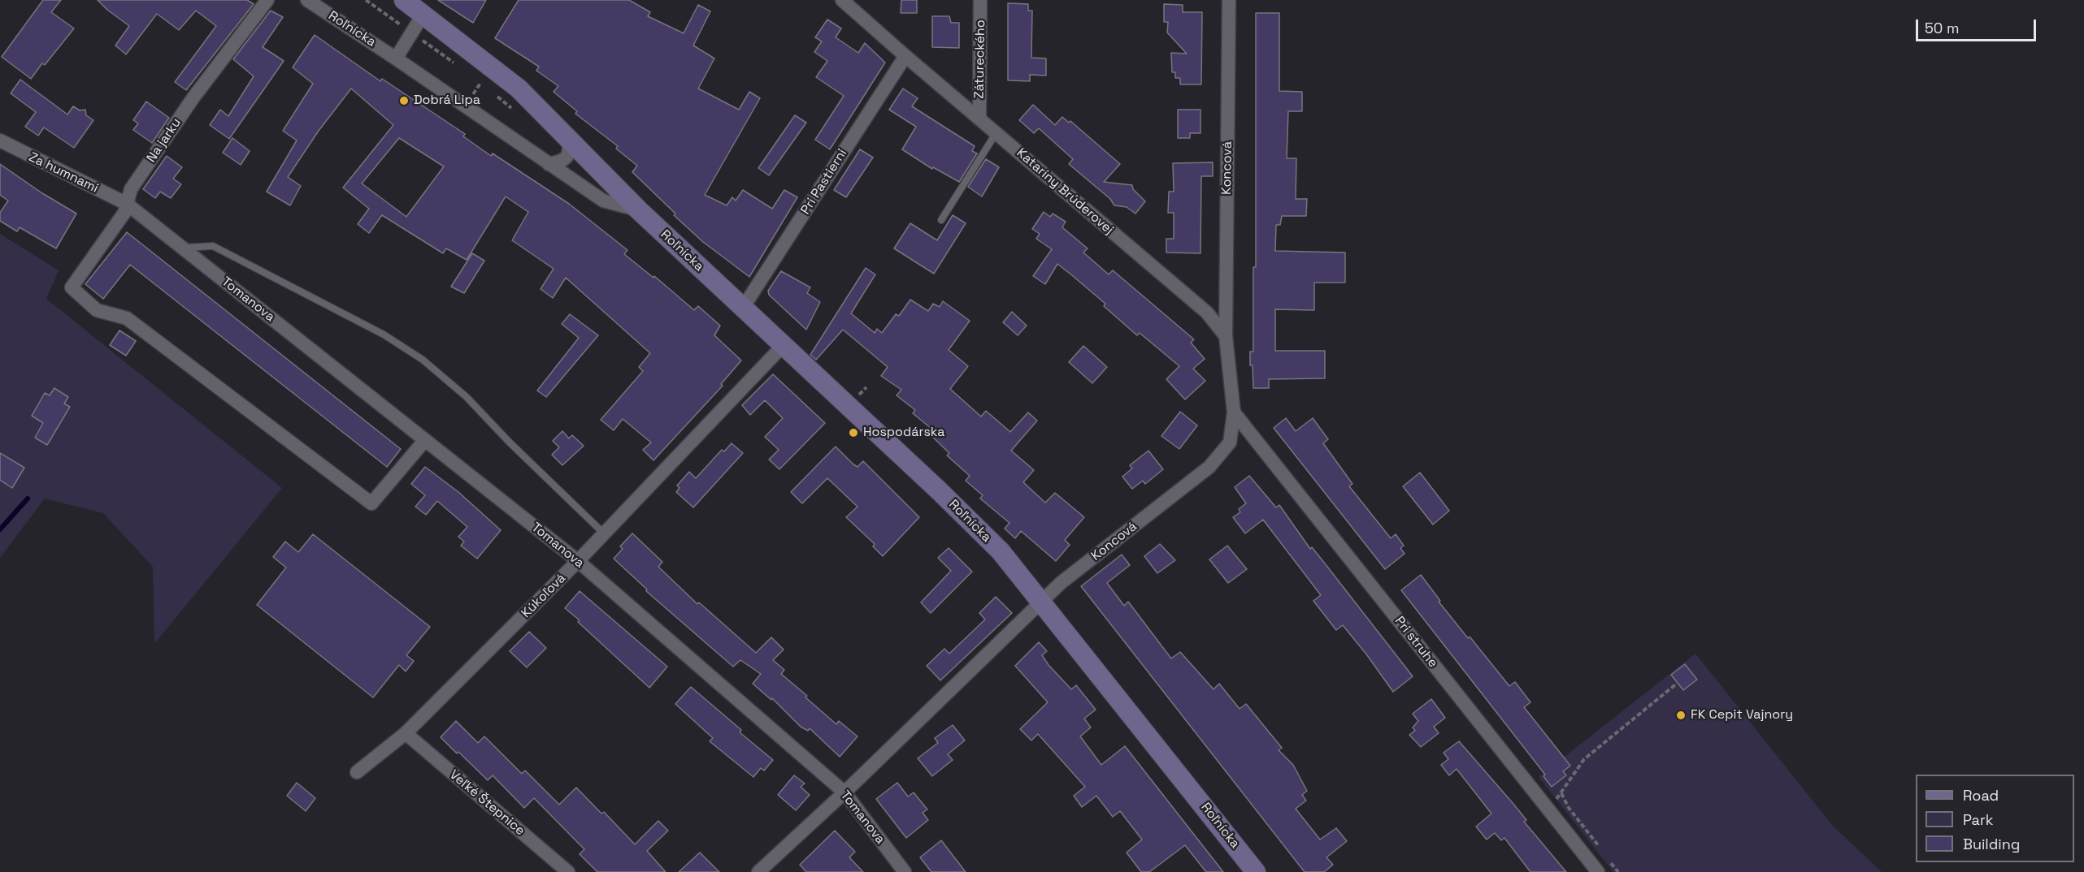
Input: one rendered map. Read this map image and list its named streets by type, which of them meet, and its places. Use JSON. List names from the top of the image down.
{
  "streets": {
    "street": [
      "Roľnícka",
      "Zátureckého",
      "Na jarku",
      "Koncová",
      "Za humnami",
      "Pri Pastierni",
      "Kataríny Brúderovej",
      "Tomanova",
      "Kúkoľová",
      "Pri struhe",
      "Veľké Štepnice"
    ]
  },
  "crossings": [
    ["Roľnícka", "Koncová"],
    ["Roľnícka", "Pri Pastierni"],
    ["Roľnícka", "Kúkoľová"],
    ["Zátureckého", "Kataríny Brúderovej"],
    ["Na jarku", "Za humnami"],
    ["Na jarku", "Tomanova"],
    ["Koncová", "Kataríny Brúderovej"],
    ["Koncová", "Pri struhe"],
    ["Za humnami", "Tomanova"],
    ["Pri Pastierni", "Kataríny Brúderovej"],
    ["Tomanova", "Kúkoľová"],
    ["Kúkoľová", "Veľké Štepnice"]
  ],
  "places": ["Dobrá Lipa", "Hospodárska", "FK Cepit Vajnory"],
  "legend": ["Road", "Park", "Building"],
  "scale_bar": "50 m"
}
